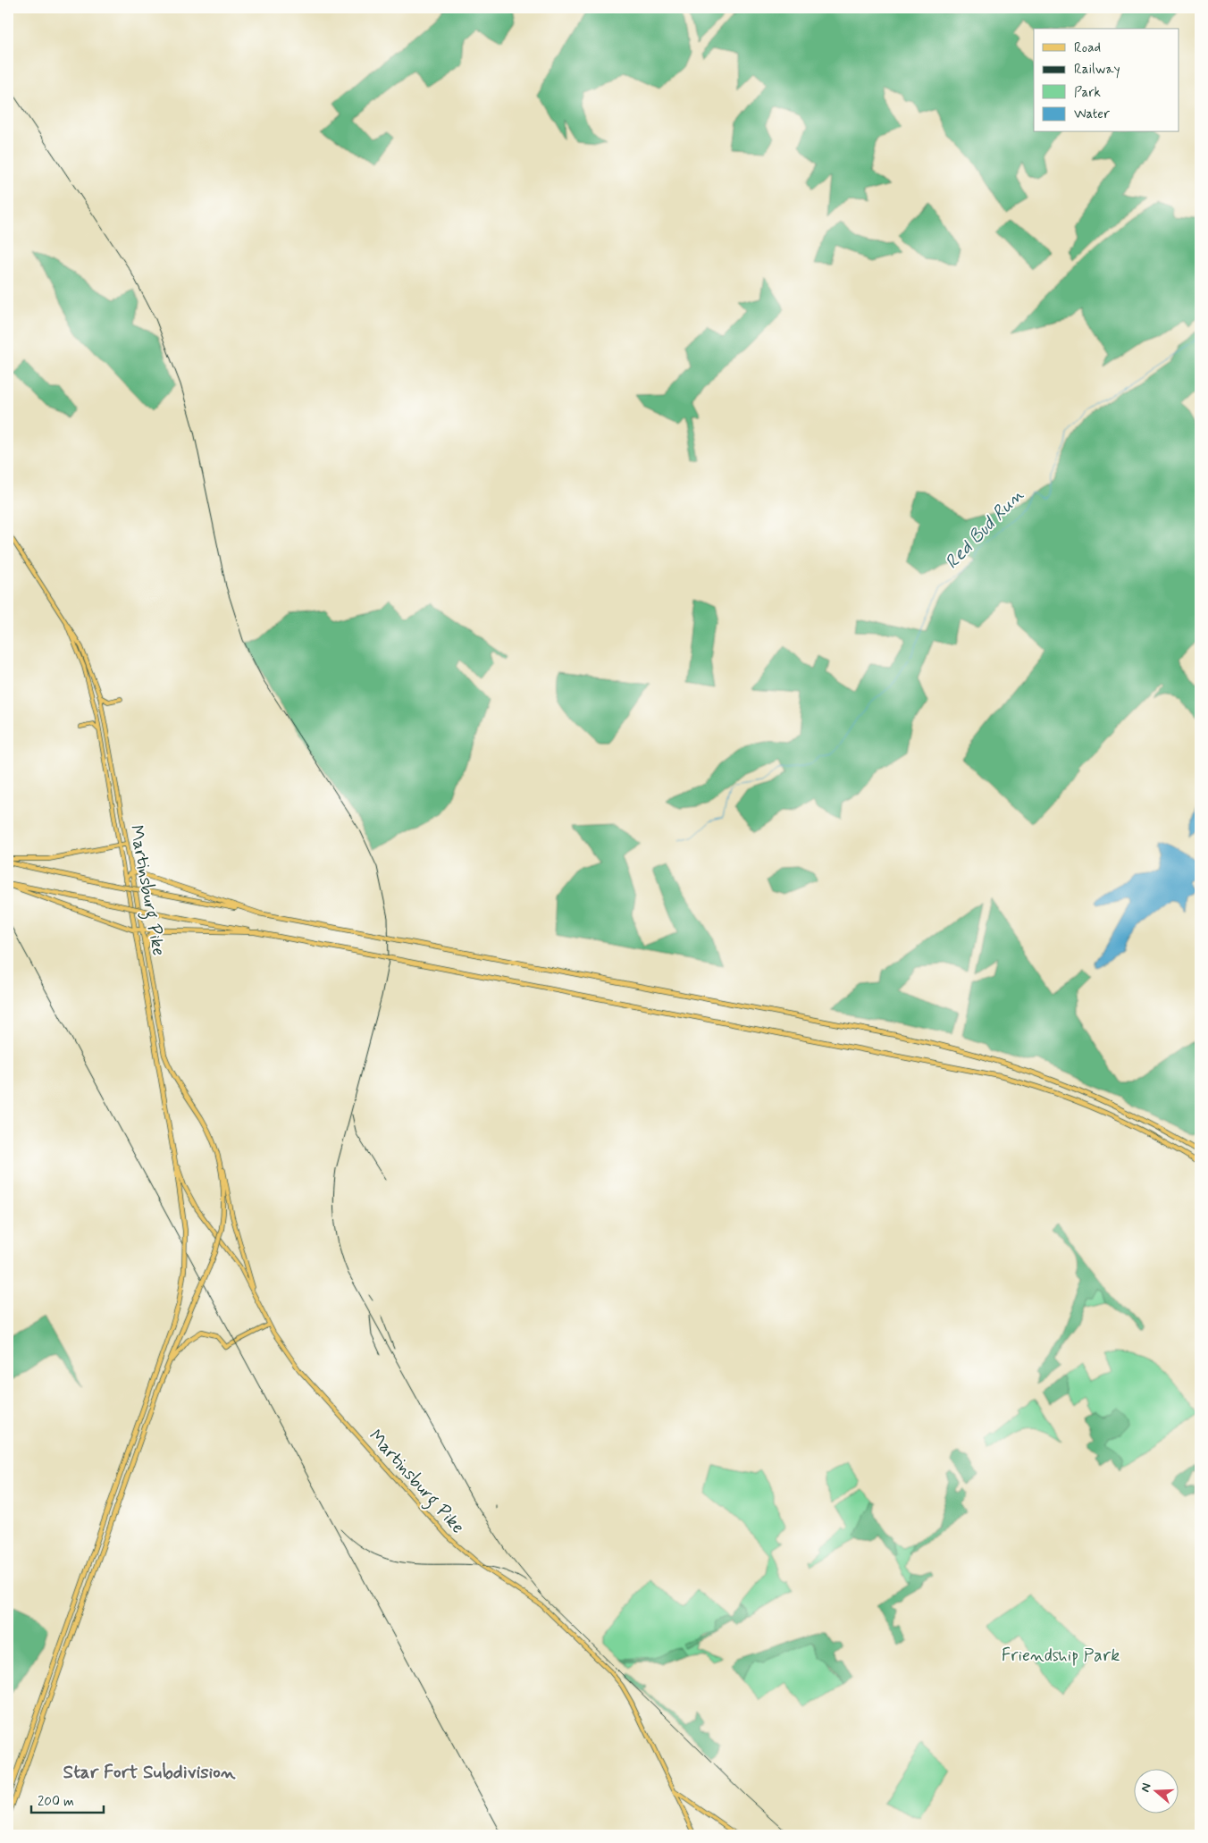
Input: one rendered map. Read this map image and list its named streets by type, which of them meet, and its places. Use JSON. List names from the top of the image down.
{
  "streets": {
    "highway": ["Martinsburg Pike"]
  },
  "districts": ["Star Fort Subdivision"],
  "water": ["Red Bud Run"],
  "parks": ["Friendship Park"],
  "legend": [
    "Road",
    "Railway",
    "Park",
    "Water"
  ],
  "scale_bar": "200 m",
  "north": "left"
}
